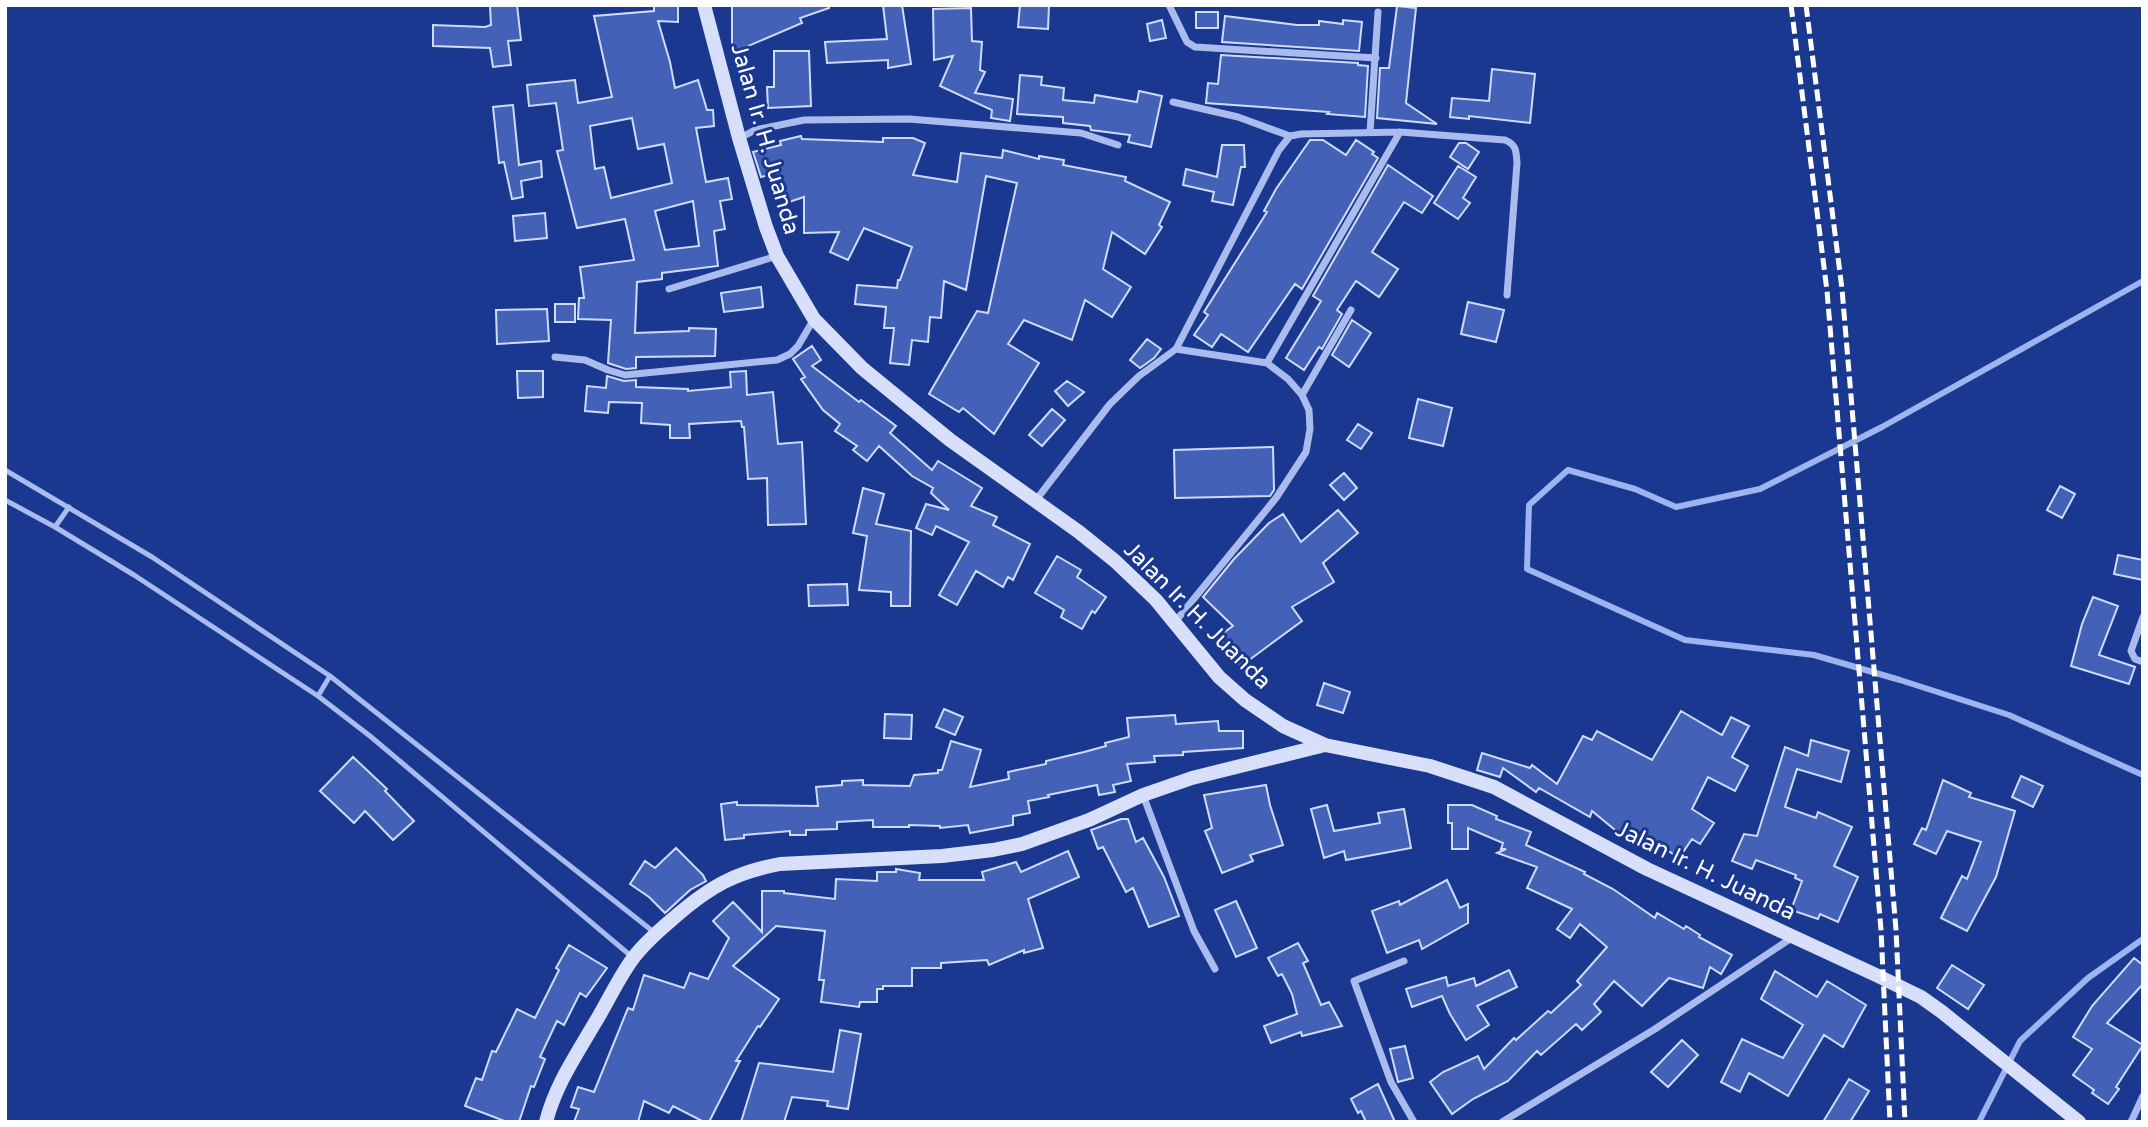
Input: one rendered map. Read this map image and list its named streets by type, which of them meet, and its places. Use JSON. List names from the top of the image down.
{
  "streets": {
    "street": ["Jalan Ir. H. Juanda"]
  }
}
